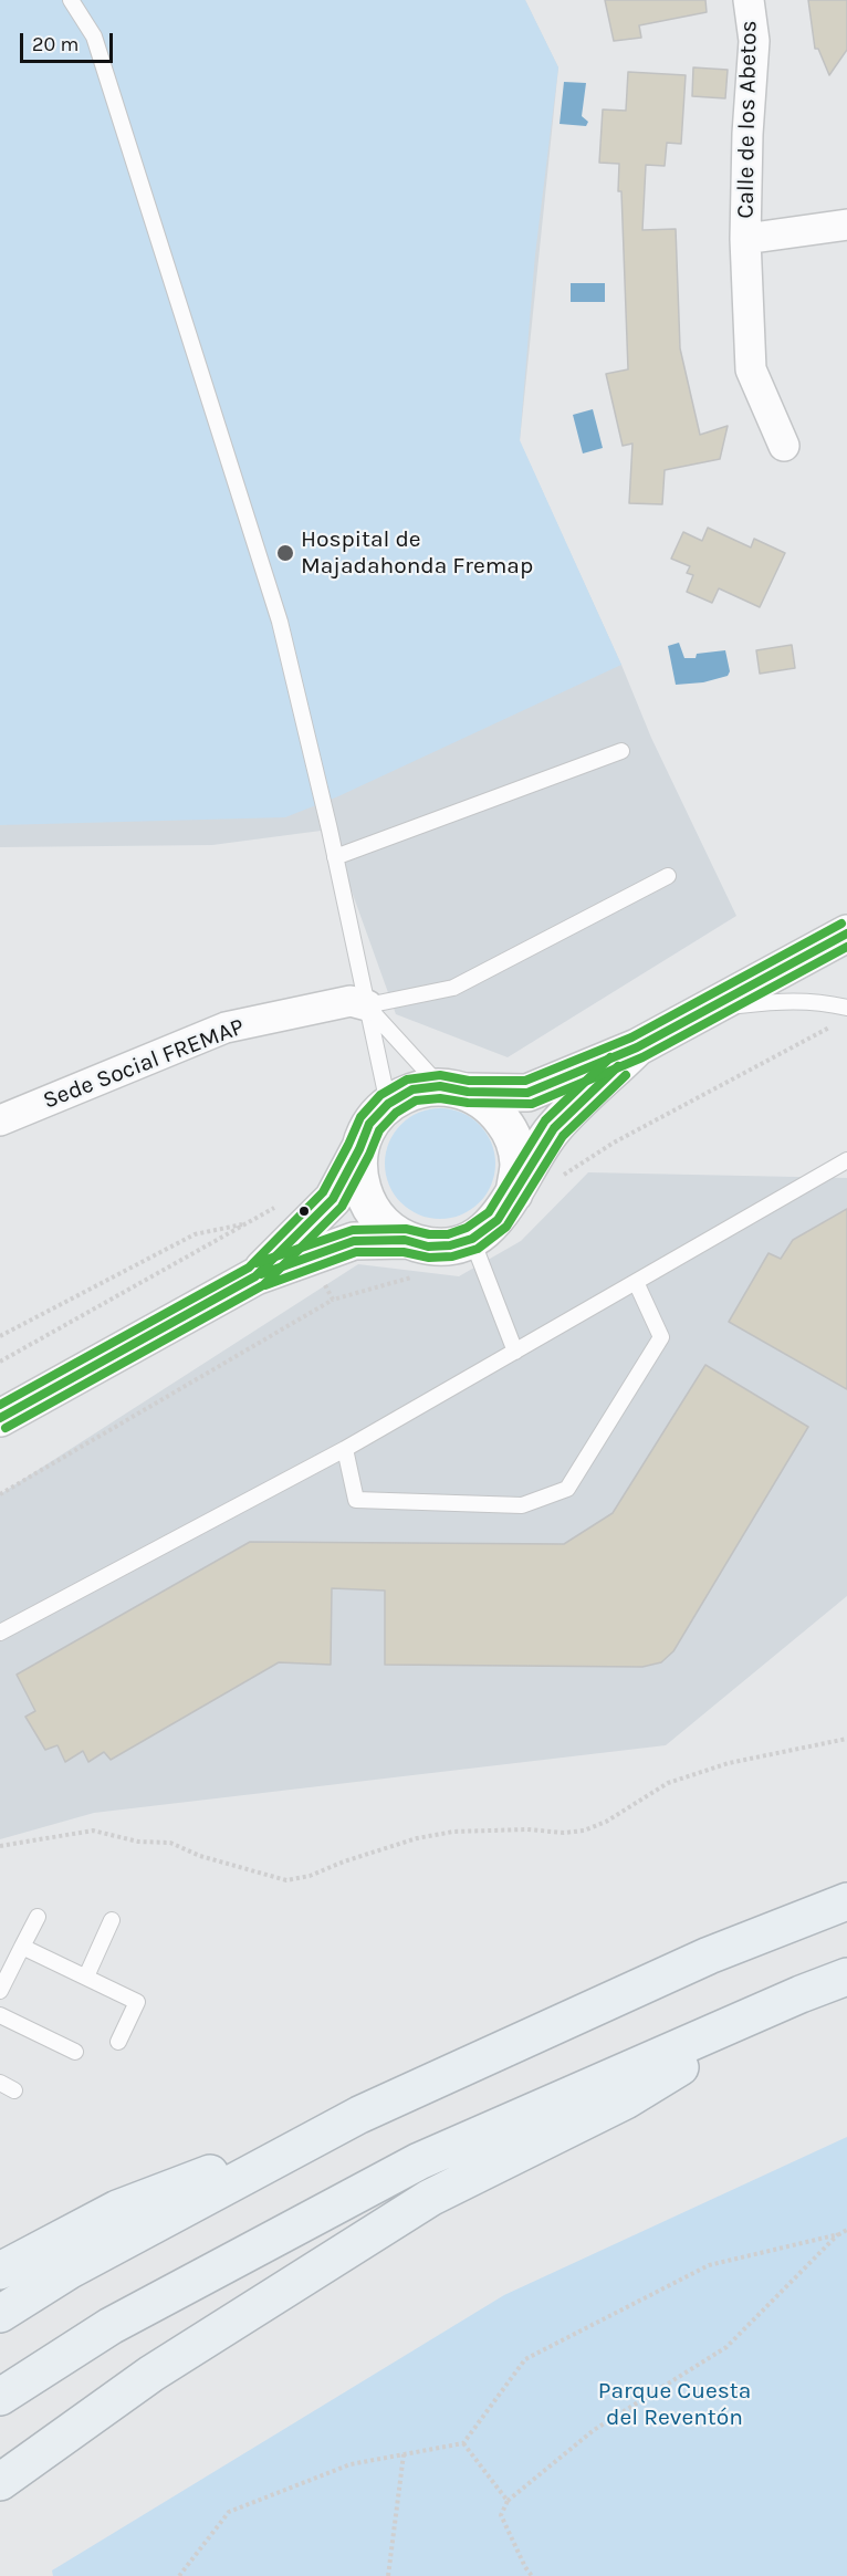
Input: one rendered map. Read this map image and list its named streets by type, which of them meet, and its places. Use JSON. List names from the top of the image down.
{
  "streets": {
    "street": ["Calle de los Abetos", "Sede Social FREMAP"]
  },
  "parks": ["Parque Cuesta del Reventón"],
  "places": ["Hospital de Majadahonda Fremap"],
  "scale_bar": "20 m"
}
